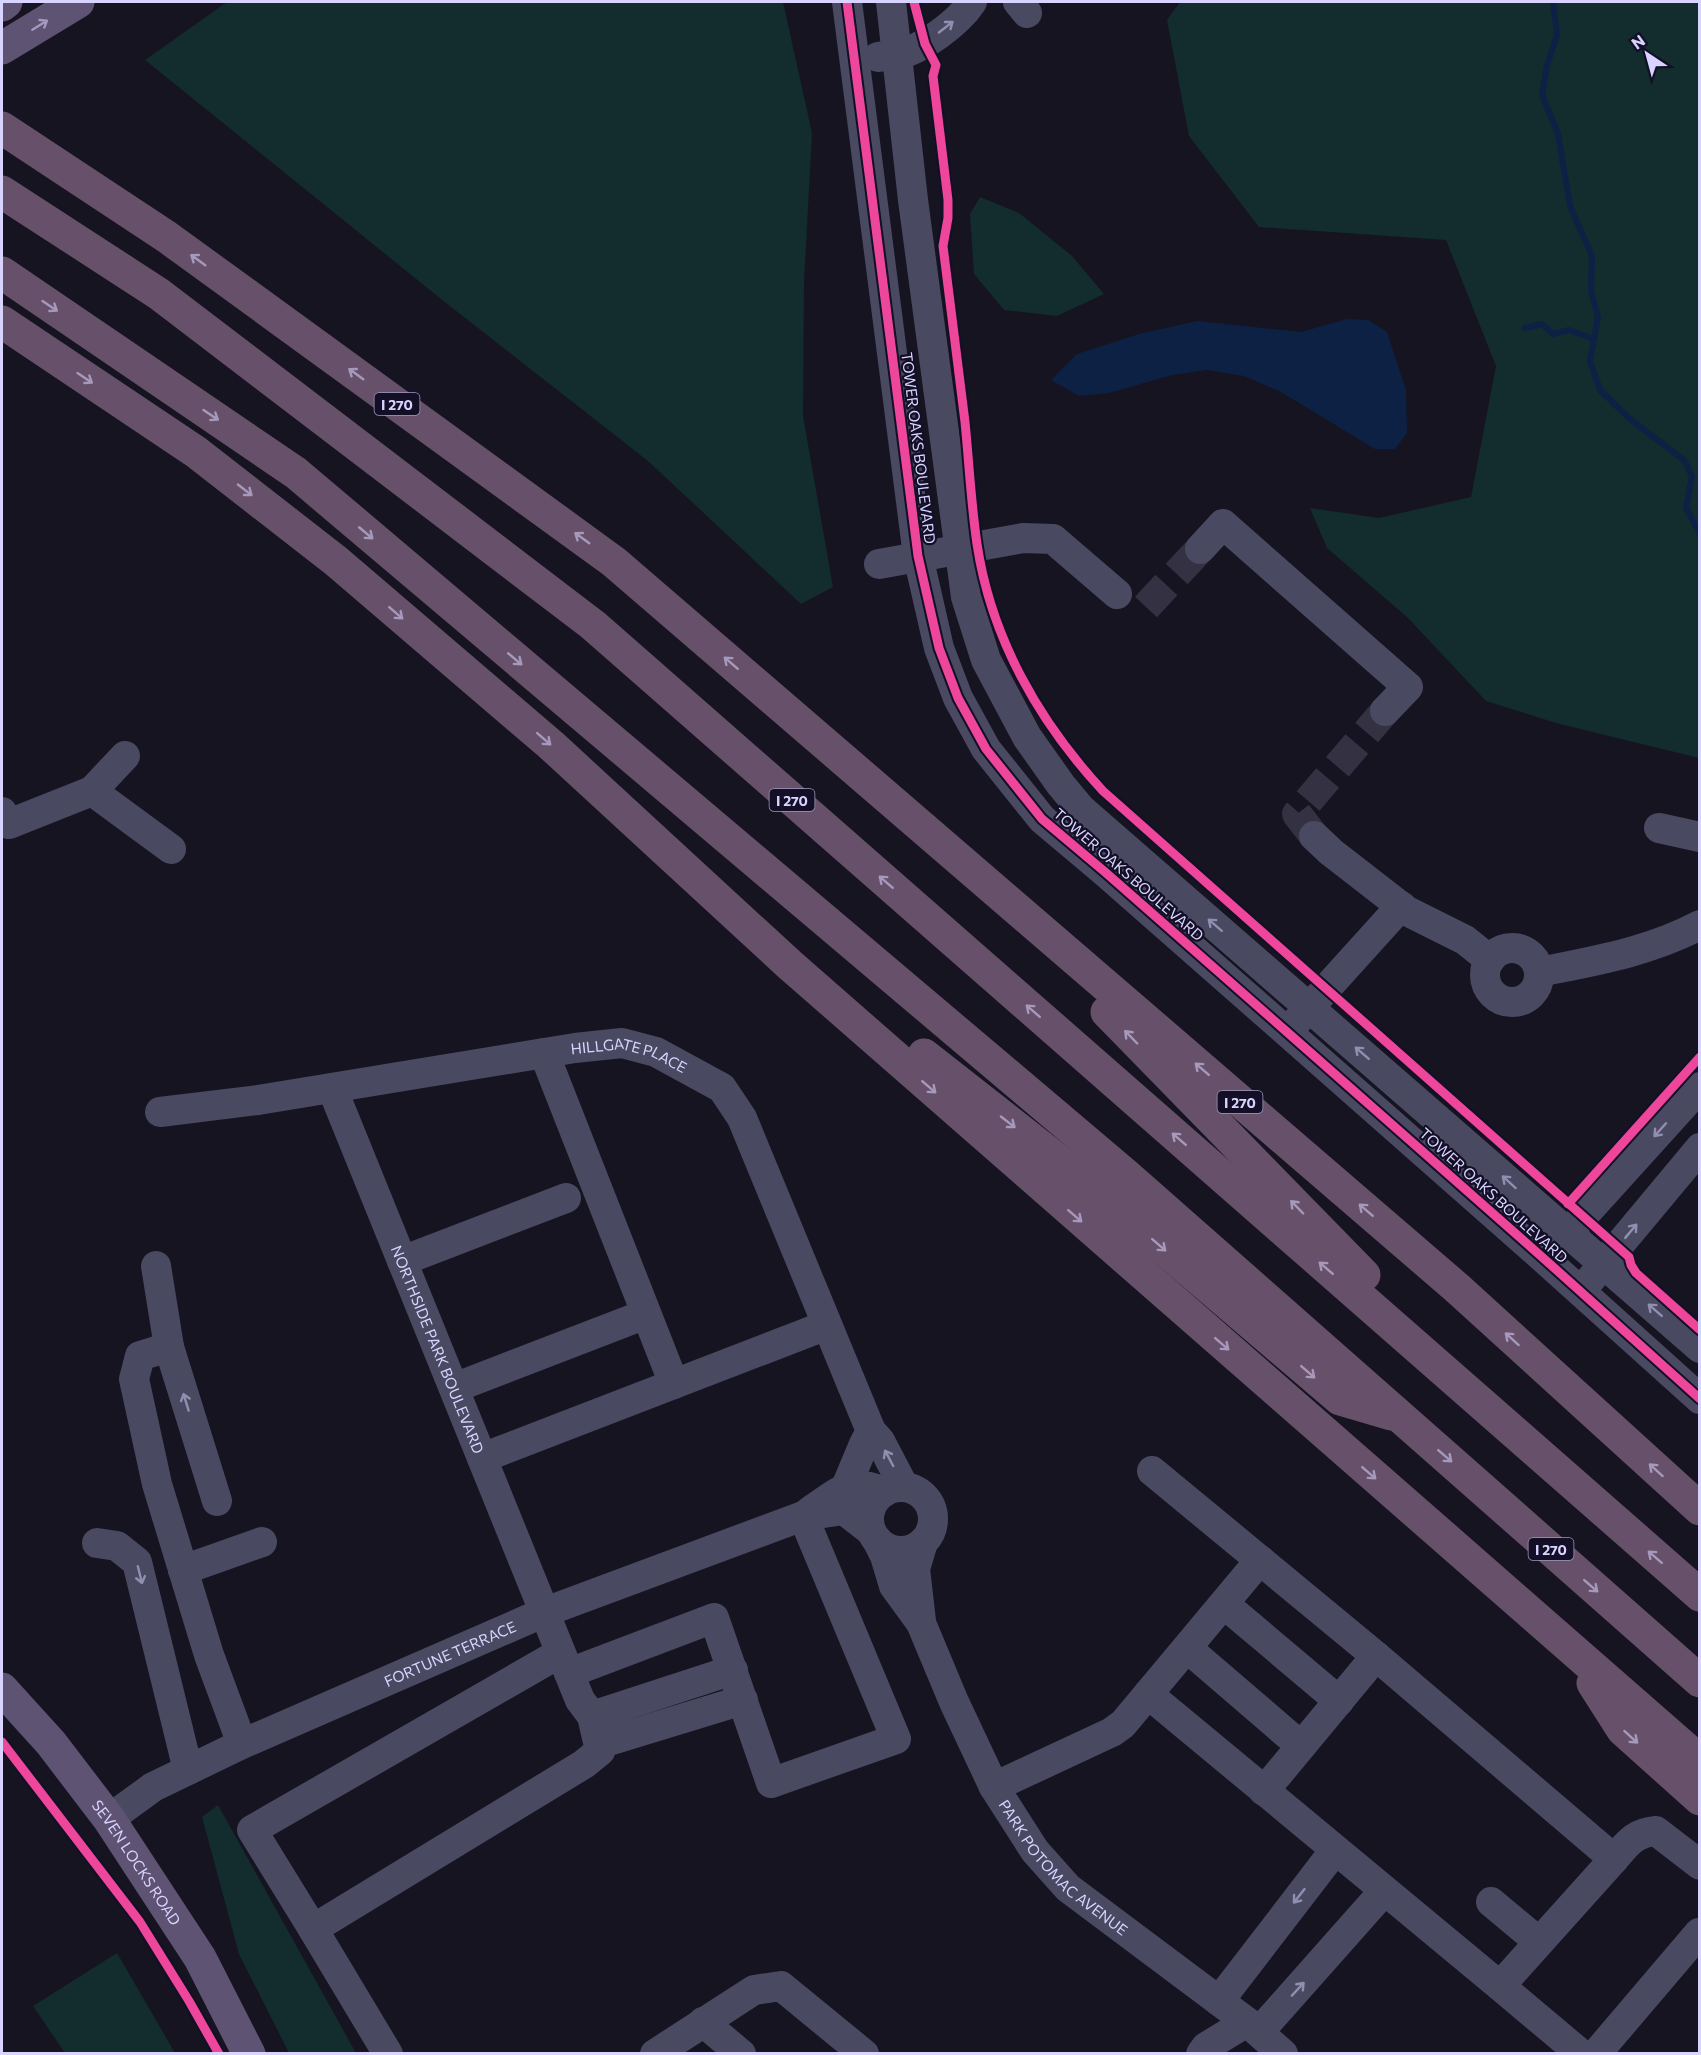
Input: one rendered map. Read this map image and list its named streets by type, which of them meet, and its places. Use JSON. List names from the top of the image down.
{
  "streets": {
    "highway": ["I 270"],
    "main road": ["SEVEN LOCKS ROAD"],
    "street": [
      "TOWER OAKS BOULEVARD",
      "HILLGATE PLACE",
      "NORTHSIDE PARK BOULEVARD",
      "FORTUNE TERRACE",
      "PARK POTOMAC AVENUE"
    ]
  },
  "crossings": [
    ["HILLGATE PLACE", "NORTHSIDE PARK BOULEVARD"],
    ["HILLGATE PLACE", "FORTUNE TERRACE"],
    ["NORTHSIDE PARK BOULEVARD", "FORTUNE TERRACE"],
    ["FORTUNE TERRACE", "SEVEN LOCKS ROAD"]
  ],
  "north": "top left"
}
